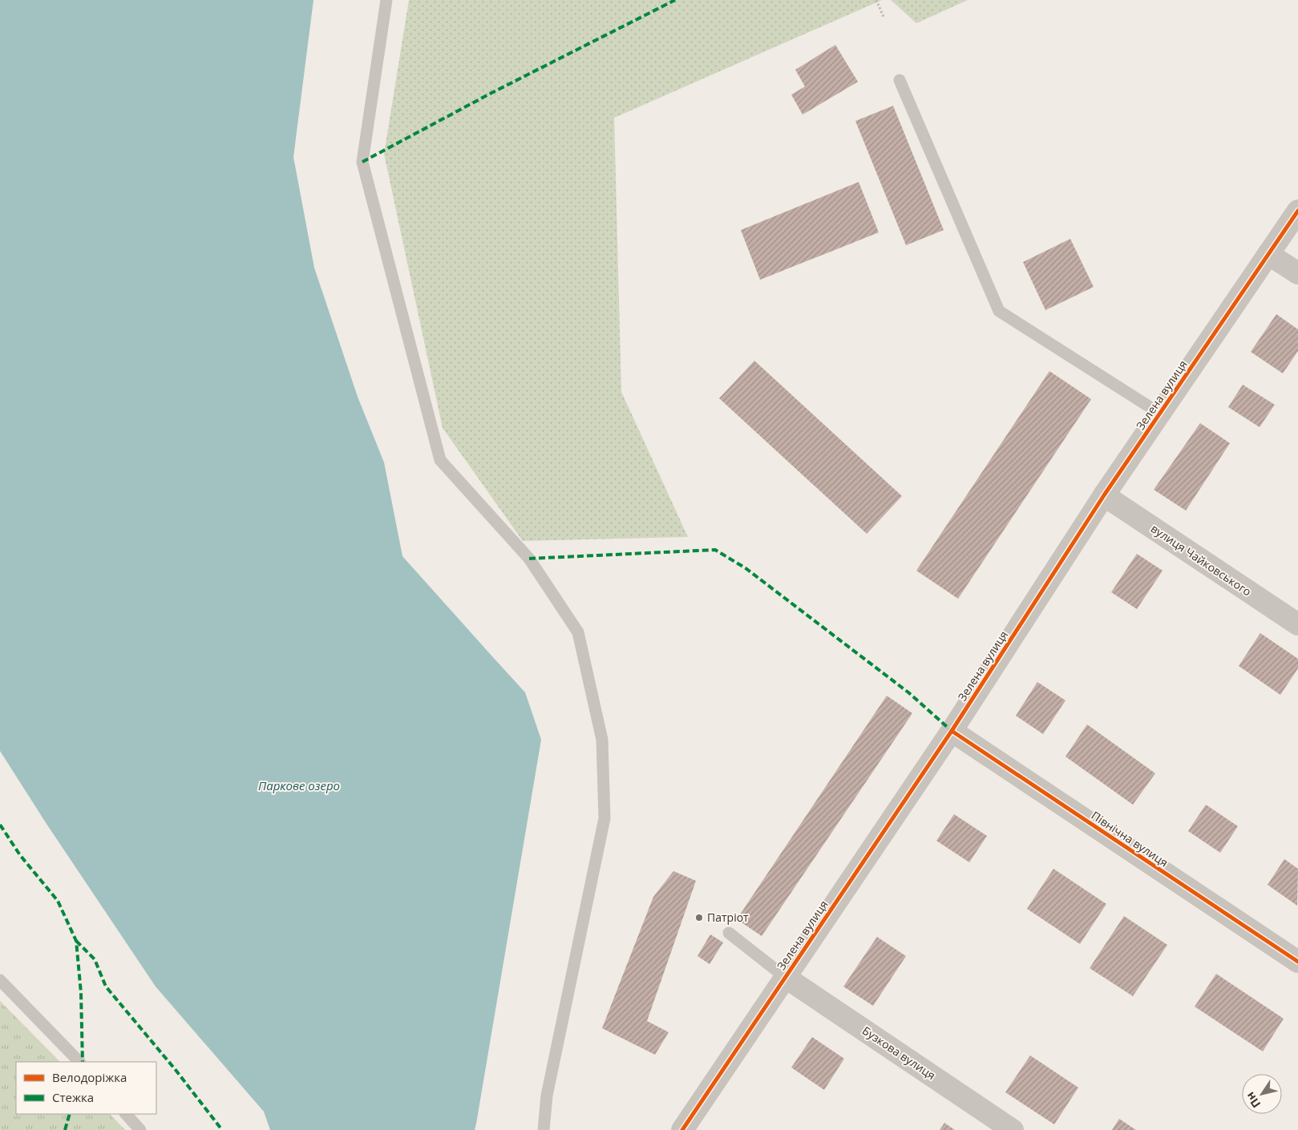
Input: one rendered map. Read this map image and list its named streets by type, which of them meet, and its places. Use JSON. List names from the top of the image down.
{
  "streets": {
    "street": [
      "Зелена вулиця",
      "вулиця Чайковського",
      "Північна вулиця",
      "Бузкова вулиця"
    ]
  },
  "crossings": [
    ["Зелена вулиця", "вулиця Чайковського"],
    ["Зелена вулиця", "Північна вулиця"],
    ["Зелена вулиця", "Бузкова вулиця"]
  ],
  "water": ["Паркове озеро"],
  "places": ["Патріот"],
  "legend": ["Велодоріжка", "Стежка"],
  "north": "bottom left"
}
